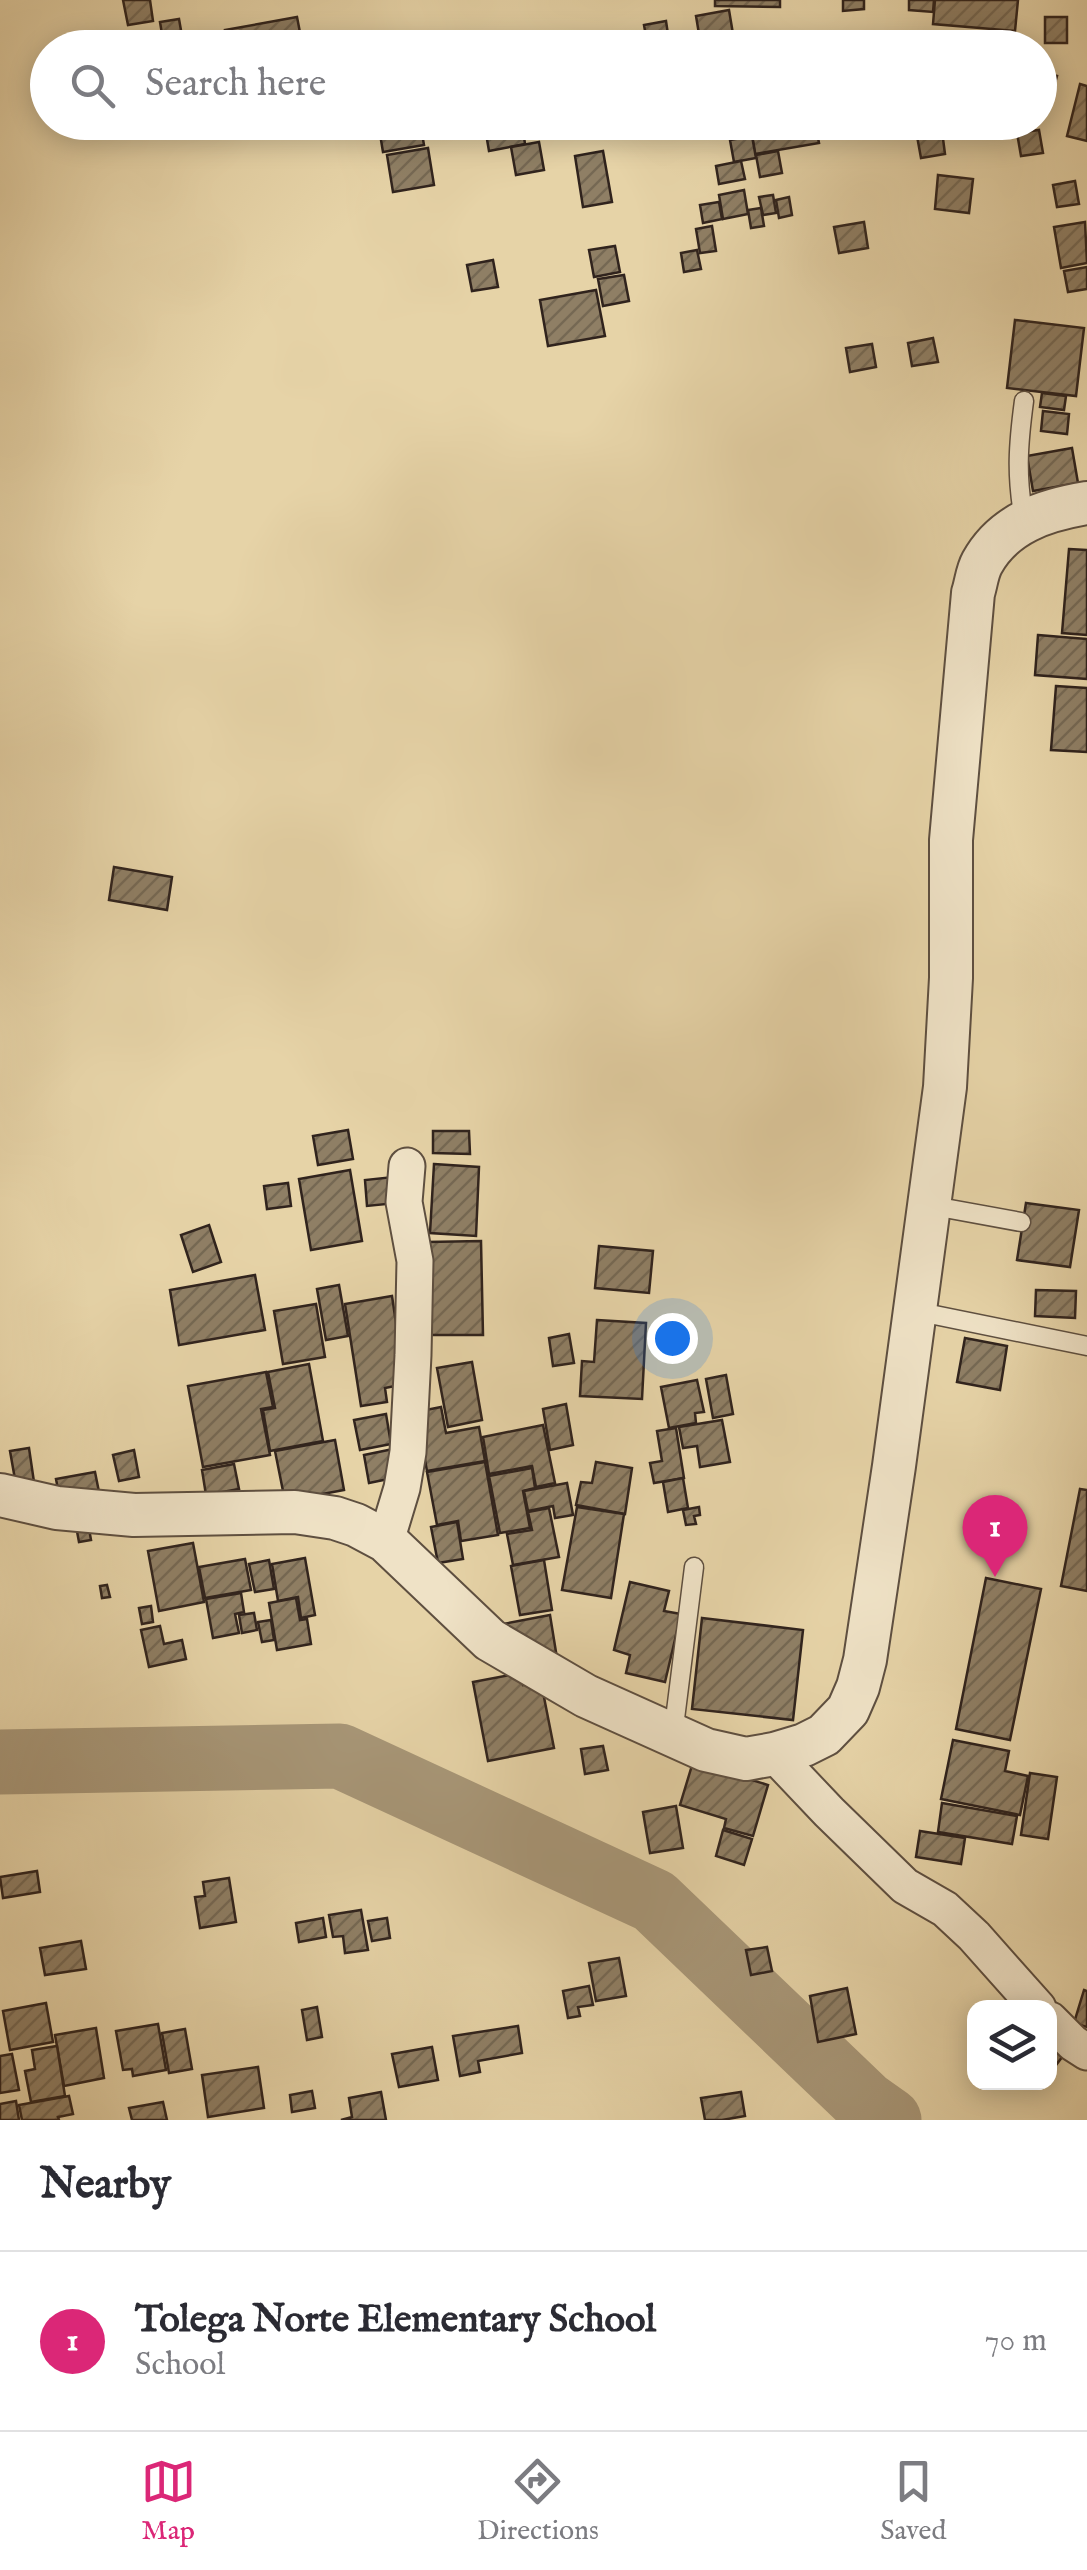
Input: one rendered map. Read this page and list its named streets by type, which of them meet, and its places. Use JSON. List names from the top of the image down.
{
  "page": {
    "search": "Search here",
    "pins": "1",
    "heading": "Nearby",
    "list": [
      {
        "mark": "1",
        "name": "Tolega Norte Elementary School",
        "note": "School",
        "value": "70 m"
      }
    ],
    "nav": ["Map", "Directions", "Saved"]
  }
}
